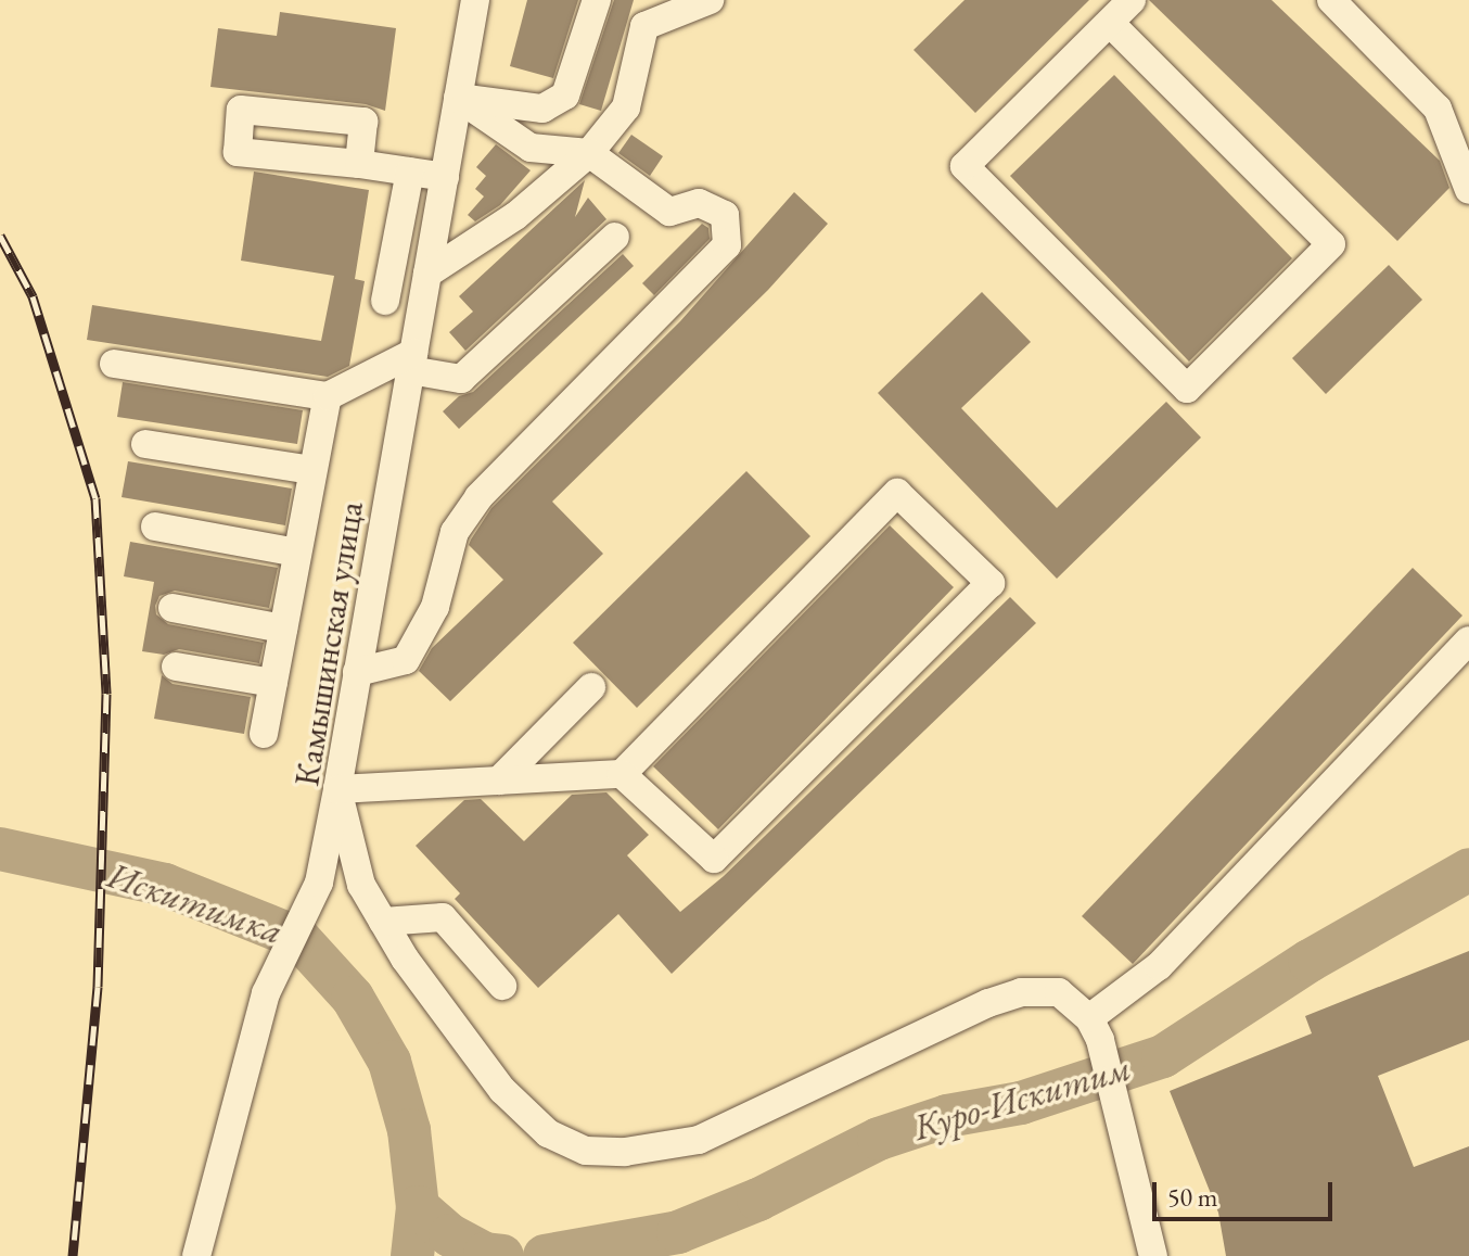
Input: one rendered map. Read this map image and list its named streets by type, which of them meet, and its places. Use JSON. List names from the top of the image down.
{
  "streets": {
    "street": ["Камышинская улица"]
  },
  "water": ["Искитимка", "Куро-Искитим"],
  "scale_bar": "50 m"
}
